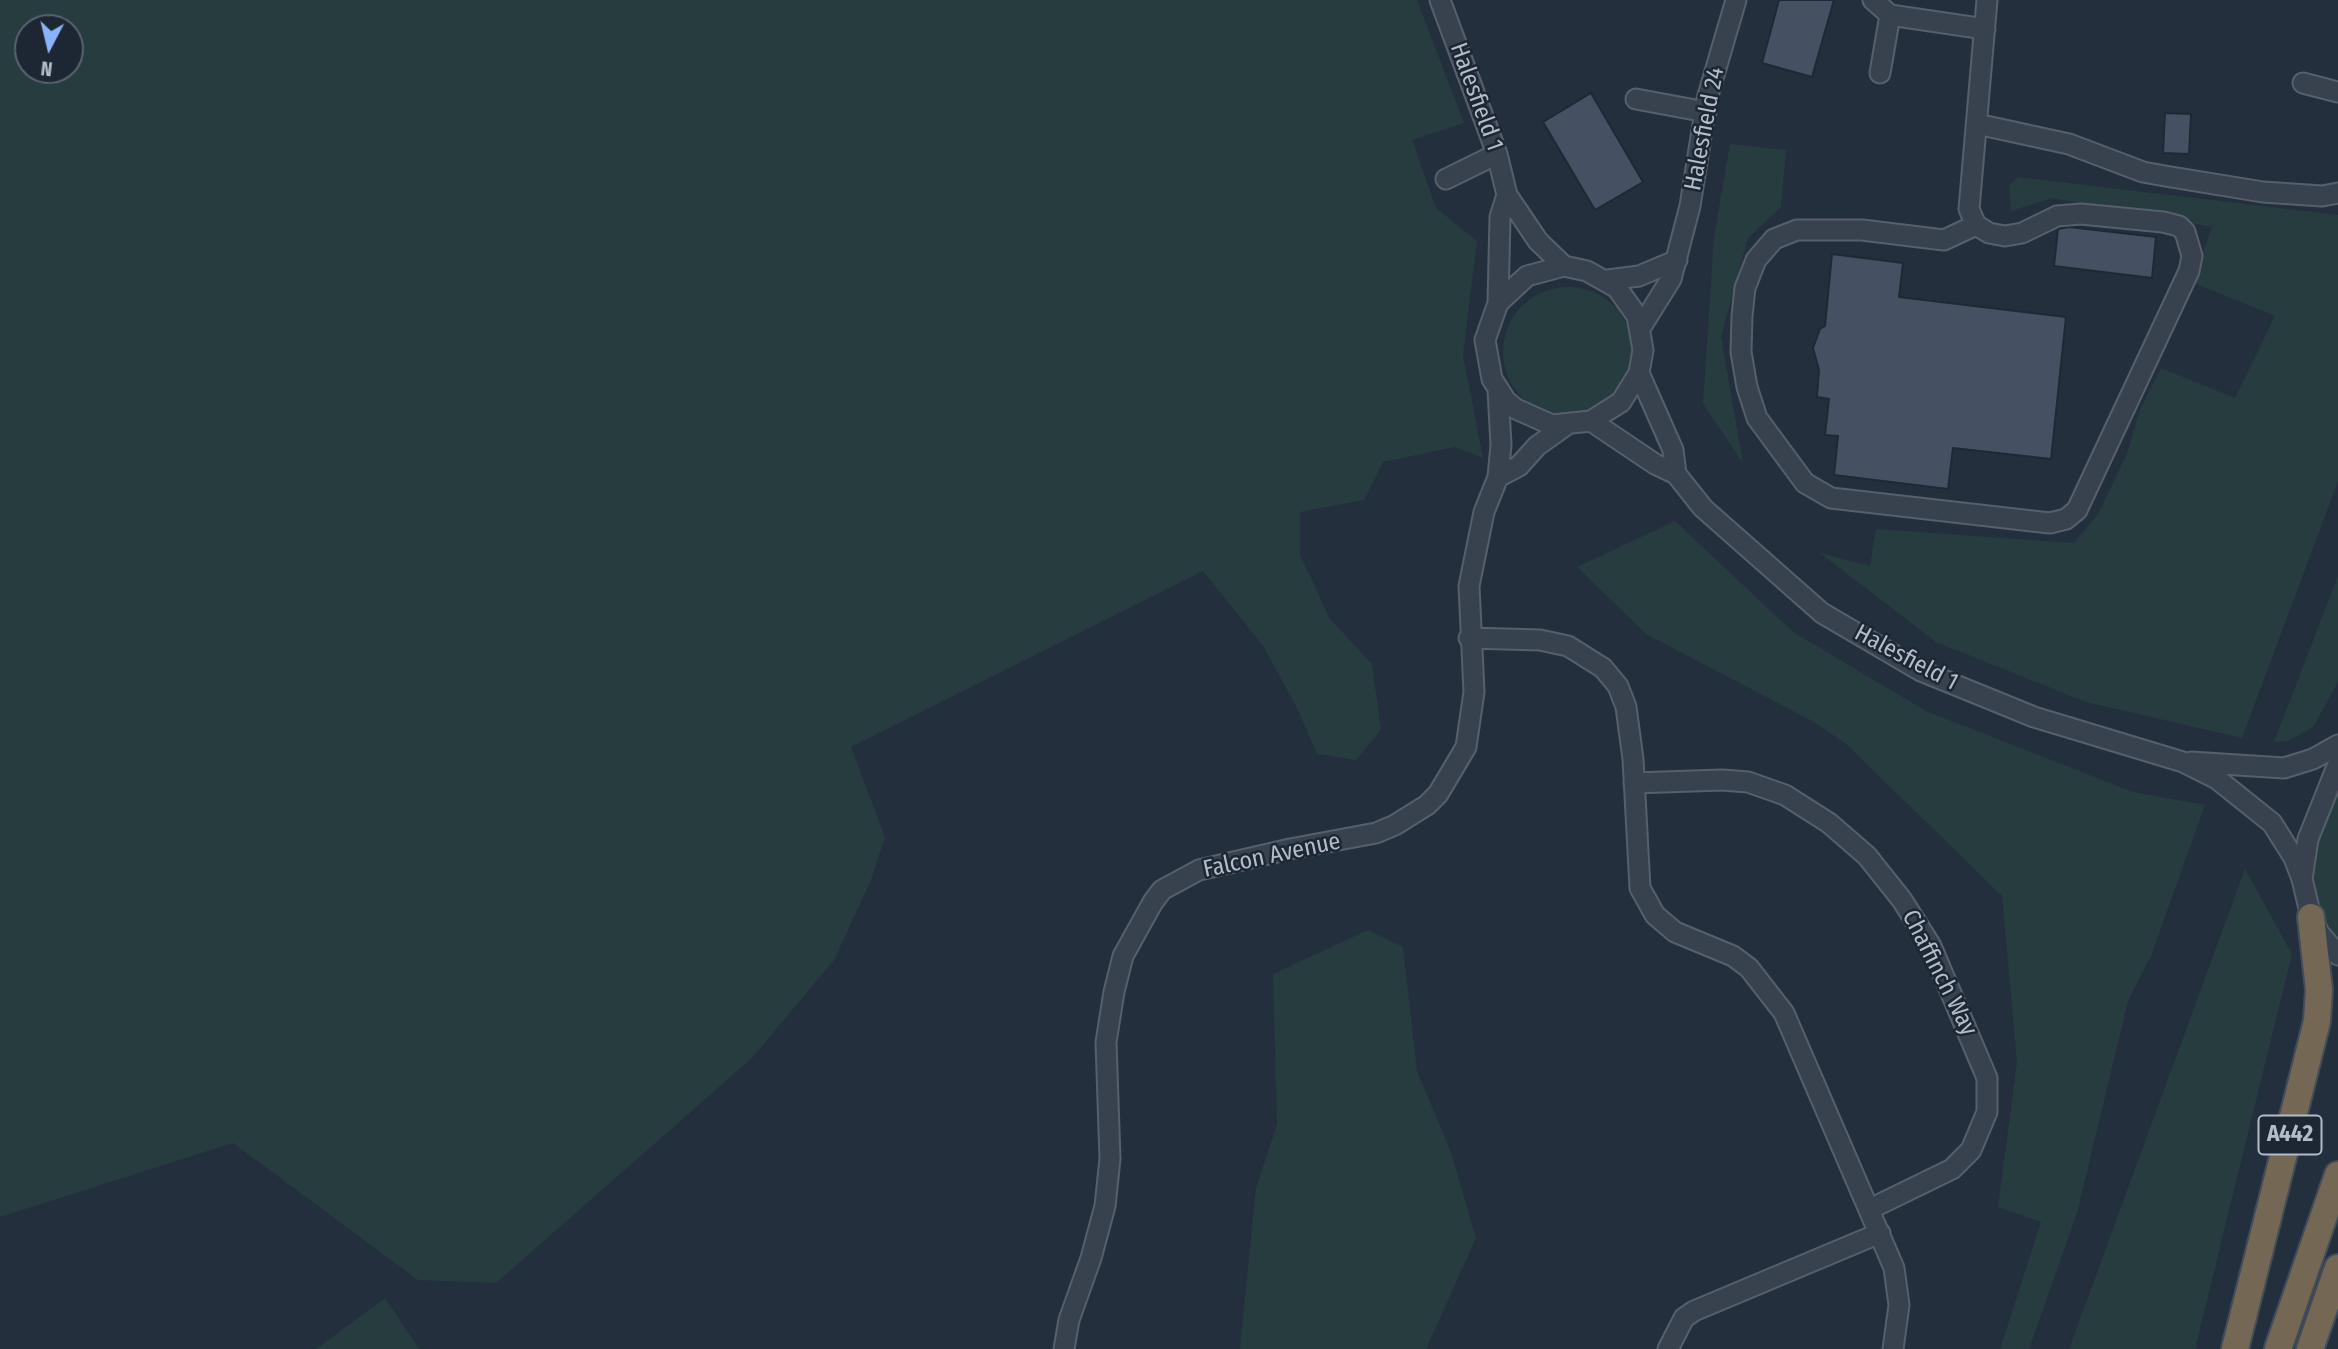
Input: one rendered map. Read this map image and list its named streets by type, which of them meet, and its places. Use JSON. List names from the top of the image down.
{
  "streets": {
    "highway": ["A442"],
    "street": [
      "Halesfield 1",
      "Halesfield 24",
      "Falcon Avenue",
      "Chaffinch Way"
    ]
  },
  "crossings": [
    ["Halesfield 1", "Halesfield 24"],
    ["Halesfield 1", "Falcon Avenue"],
    ["Halesfield 24", "Falcon Avenue"]
  ],
  "north": "bottom"
}
